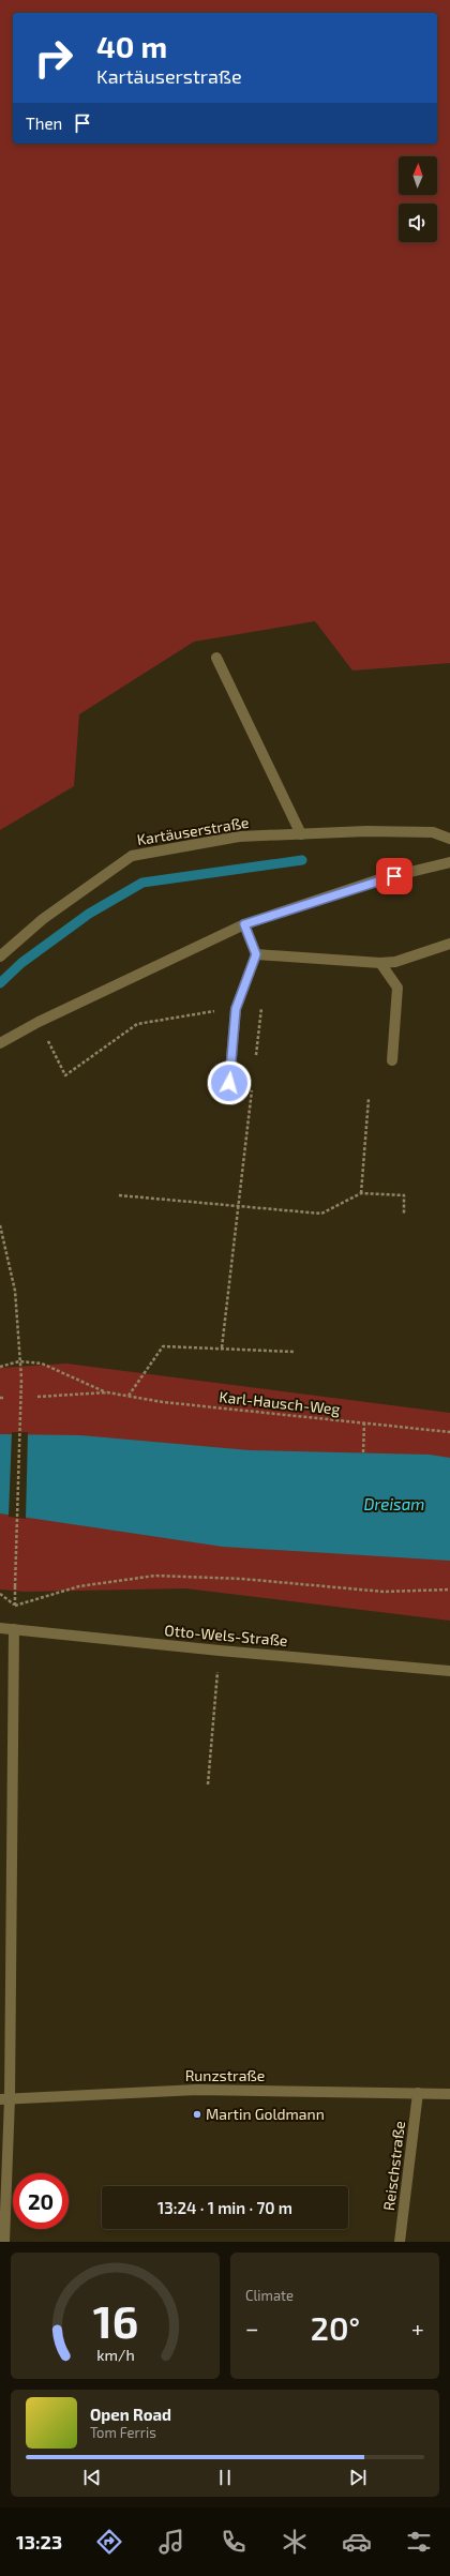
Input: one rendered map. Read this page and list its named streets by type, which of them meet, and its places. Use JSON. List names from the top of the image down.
{
  "streets": {
    "street": [
      "Kartäuserstraße",
      "Otto-Wels-Straße",
      "Runzstraße",
      "Reischstraße"
    ],
    "path": ["Karl-Hausch-Weg"]
  },
  "crossings": [
    ["Runzstraße", "Reischstraße"]
  ],
  "water": ["Dreisam"],
  "places": ["Martin Goldmann"],
  "north": "top",
  "page": {
    "turn": ["40 m", "Kartäuserstraße"],
    "then": "Then",
    "limit": "20",
    "trip": "13:24 · 1 min · 70 m",
    "tile": "Climate",
    "heat": ["−", "20°", "+"],
    "song": ["Open Road", "Tom Ferris"],
    "tabs": "13:23",
    "gauge": ["16", "km/h"]
  }
}
